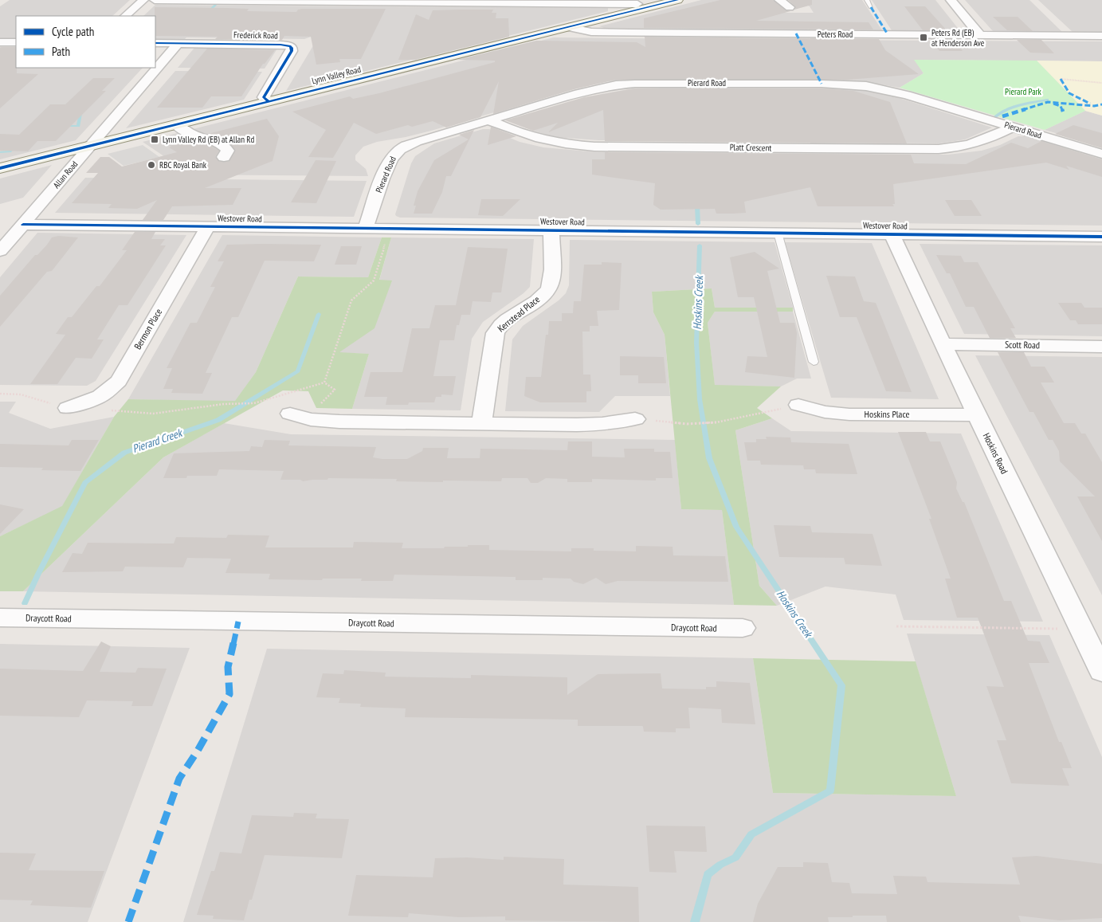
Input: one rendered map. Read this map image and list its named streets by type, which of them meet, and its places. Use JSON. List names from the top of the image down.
{
  "streets": {
    "street": [
      "Peters Road",
      "Frederick Road",
      "Lynn Valley Road",
      "Pierard Road",
      "Platt Crescent",
      "Allan Road",
      "Westover Road",
      "Kerrstead Place",
      "Bermon Place",
      "Scott Road",
      "Hoskins Place",
      "Hoskins Road",
      "Draycott Road"
    ]
  },
  "crossings": [
    ["Peters Road", "Lynn Valley Road"],
    ["Frederick Road", "Lynn Valley Road"],
    ["Frederick Road", "Allan Road"],
    ["Lynn Valley Road", "Allan Road"],
    ["Pierard Road", "Platt Crescent"],
    ["Pierard Road", "Westover Road"],
    ["Allan Road", "Westover Road"],
    ["Westover Road", "Kerrstead Place"],
    ["Westover Road", "Bermon Place"],
    ["Westover Road", "Hoskins Road"],
    ["Scott Road", "Hoskins Road"],
    ["Hoskins Place", "Hoskins Road"]
  ],
  "water": ["Hoskins Creek", "Pierard Creek"],
  "parks": ["Pierard Park"],
  "places": {
    "transit": ["Peters Rd (EB) at Henderson Ave", "Lynn Valley Rd (EB) at Allan Rd"],
    "other": ["RBC Royal Bank"]
  },
  "legend": ["Cycle path", "Path"]
}
